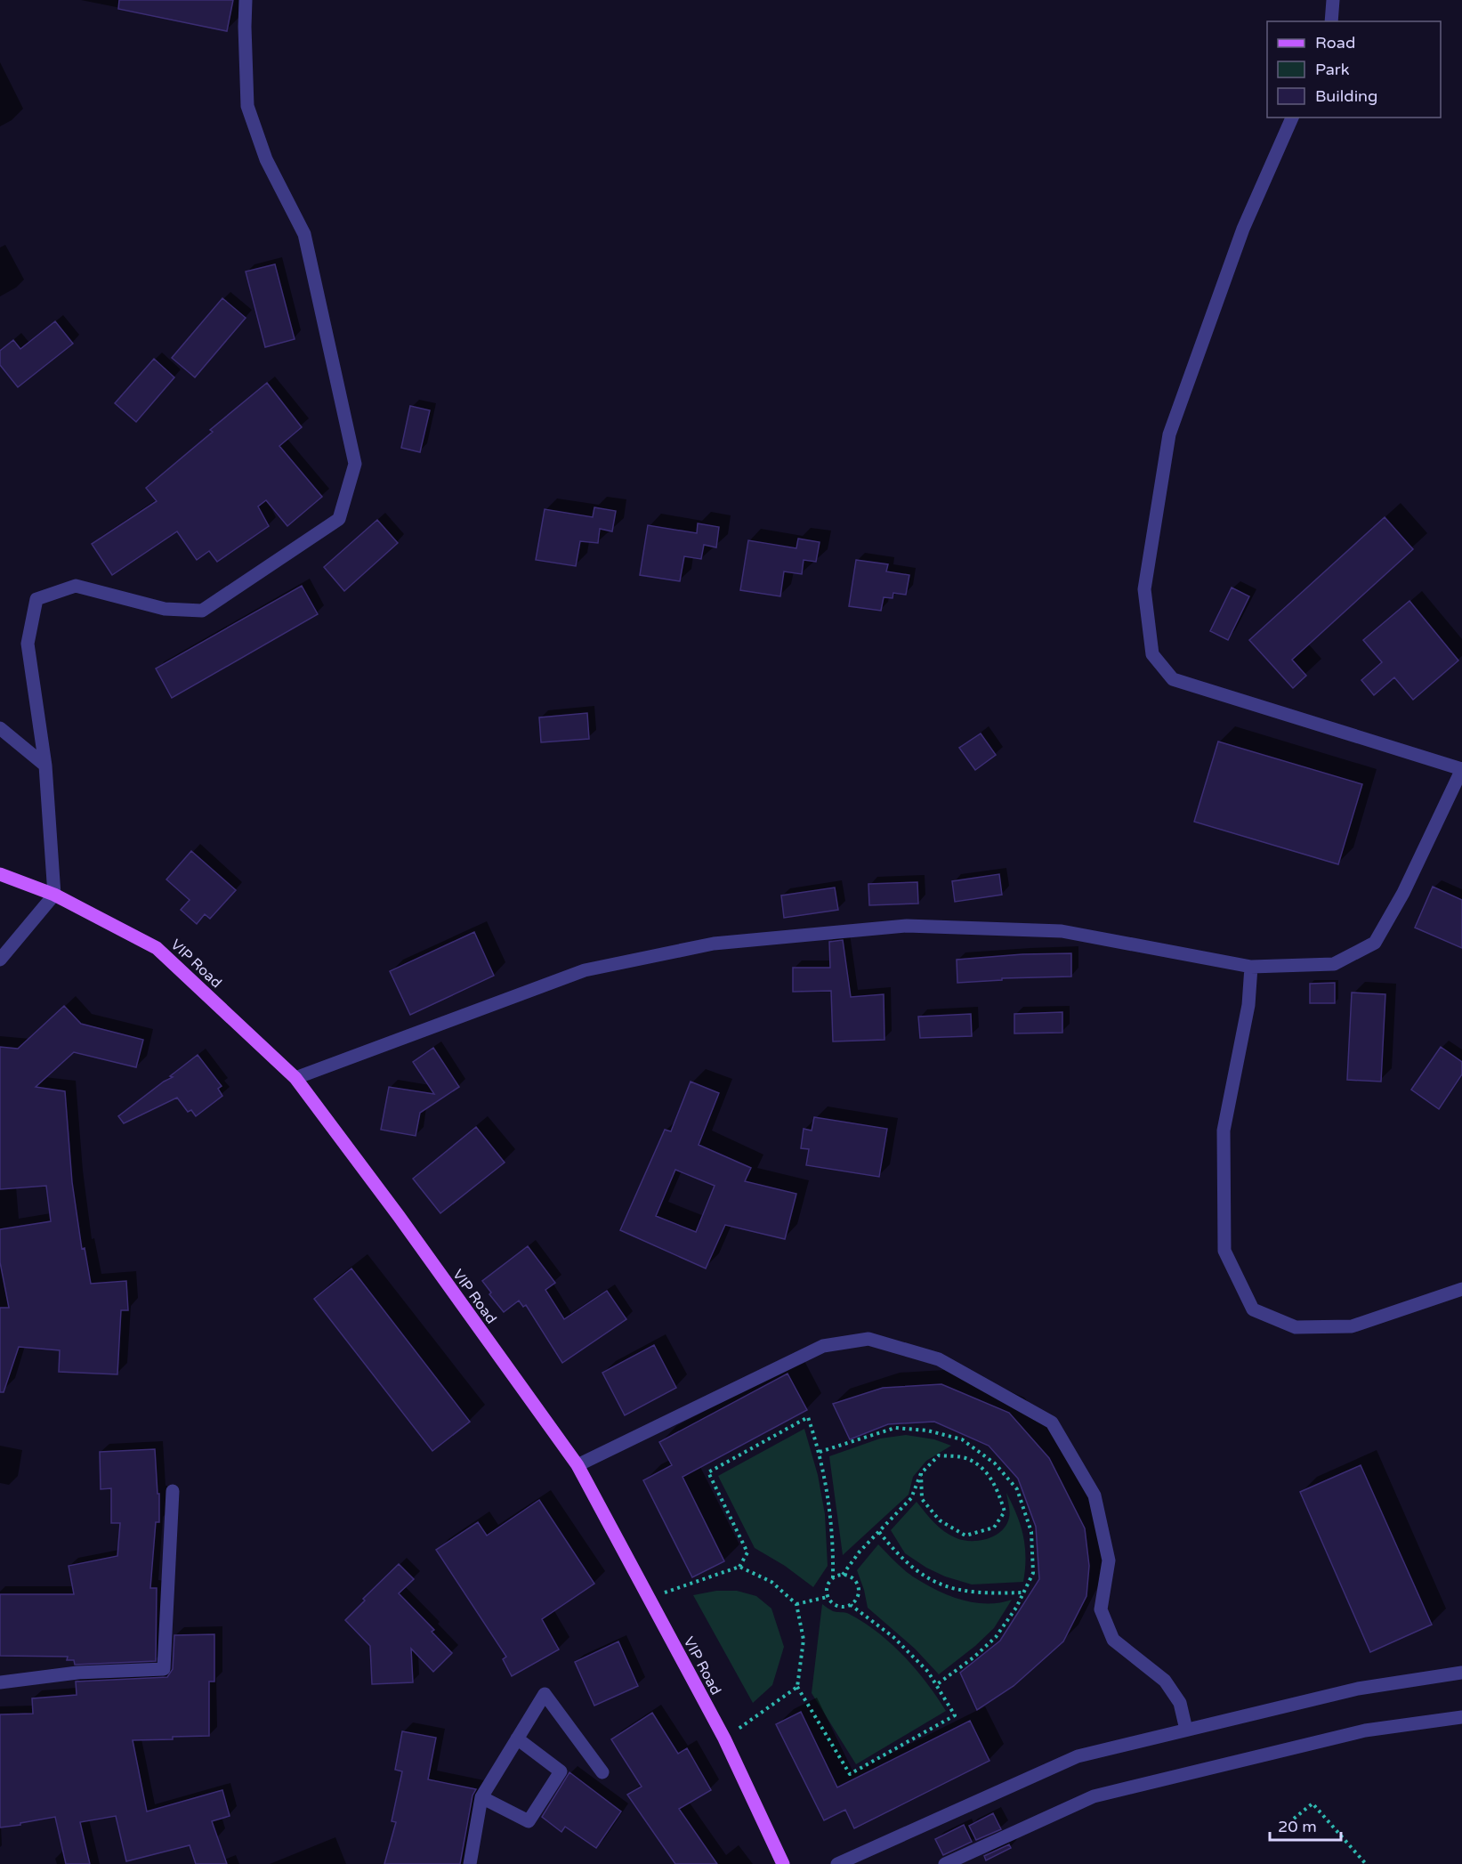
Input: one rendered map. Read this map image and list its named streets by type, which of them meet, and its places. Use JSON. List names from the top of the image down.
{
  "streets": {
    "main road": ["VIP Road"]
  },
  "legend": ["Road", "Park", "Building"],
  "scale_bar": "20 m"
}
